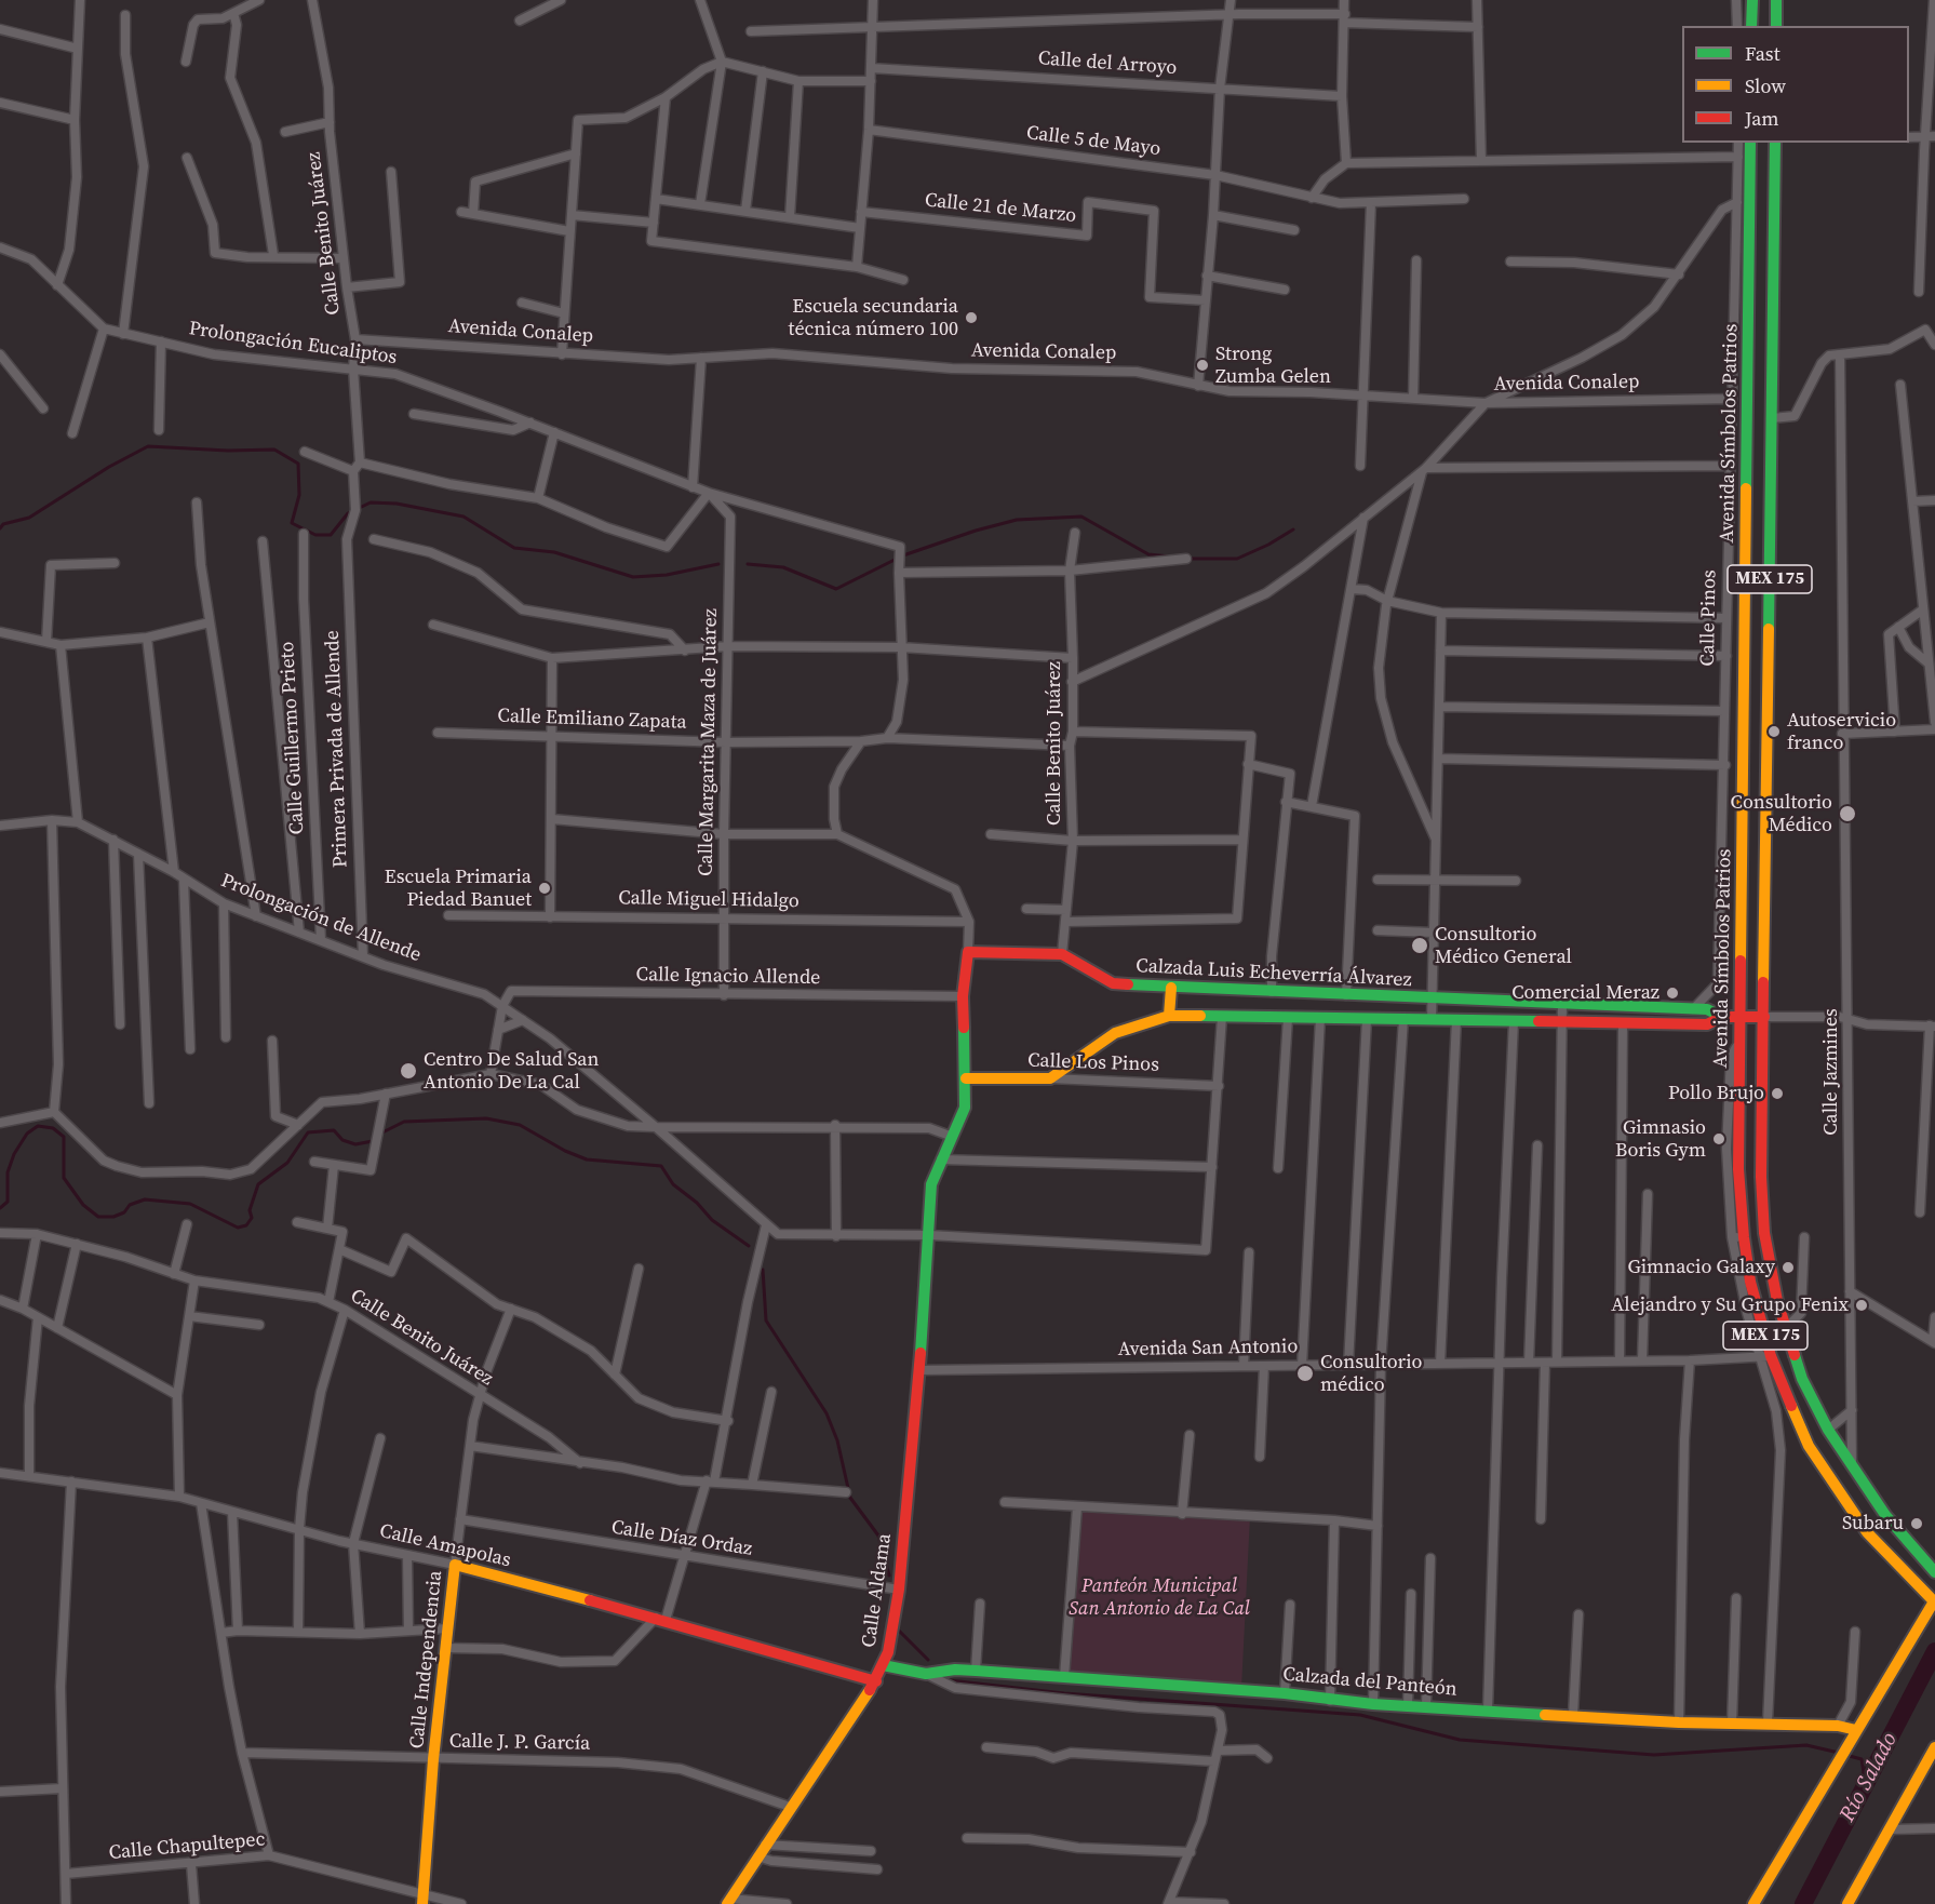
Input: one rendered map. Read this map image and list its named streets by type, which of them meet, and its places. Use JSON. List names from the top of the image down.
{
  "streets": {
    "main road": [
      "Avenida Símbolos Patrios",
      "MEX 175",
      "Calzada Luis Echeverría Álvarez",
      "Calle Los Pinos",
      "Calle Amapolas",
      "Calle Aldama",
      "Calle Independencia",
      "Calzada del Panteón"
    ],
    "street": [
      "Calle del Arroyo",
      "Calle 5 de Mayo",
      "Calle 21 de Marzo",
      "Calle Benito Juárez",
      "Avenida Conalep",
      "Prolongación Eucaliptos",
      "Calle Pinos",
      "Calle Emiliano Zapata",
      "Calle Guillermo Prieto",
      "Calle Margarita Maza de Juárez",
      "Primera Privada de Allende",
      "Calle Miguel Hidalgo",
      "Prolongación de Allende",
      "Calle Ignacio Allende",
      "Calle Jazmines",
      "Avenida San Antonio",
      "Calle Díaz Ordaz",
      "Calle J. P. García",
      "Calle Chapultepec"
    ]
  },
  "crossings": [
    ["Calle Benito Juárez", "Avenida Conalep"],
    ["Calle Benito Juárez", "Prolongación Eucaliptos"],
    ["Calle Benito Juárez", "Calzada Luis Echeverría Álvarez"],
    ["Calle Benito Juárez", "Calle Independencia"],
    ["Avenida Conalep", "Calle Pinos"],
    ["Prolongación Eucaliptos", "Calle Emiliano Zapata"],
    ["Prolongación Eucaliptos", "Calle Margarita Maza de Juárez"],
    ["Avenida Símbolos Patrios", "Calzada Luis Echeverría Álvarez"],
    ["Avenida Símbolos Patrios", "Avenida San Antonio"],
    ["MEX 175", "Calzada Luis Echeverría Álvarez"],
    ["MEX 175", "Calle Jazmines"],
    ["Calle Pinos", "Calzada Luis Echeverría Álvarez"],
    ["Calle Emiliano Zapata", "Calle Margarita Maza de Juárez"],
    ["Calle Guillermo Prieto", "Prolongación de Allende"],
    ["Calle Margarita Maza de Juárez", "Calle Miguel Hidalgo"],
    ["Calle Margarita Maza de Juárez", "Calle Ignacio Allende"],
    ["Primera Privada de Allende", "Prolongación de Allende"],
    ["Prolongación de Allende", "Calle Ignacio Allende"],
    ["Calzada Luis Echeverría Álvarez", "Calle Los Pinos"],
    ["Calle Ignacio Allende", "Calle Aldama"],
    ["Calle Los Pinos", "Calle Aldama"],
    ["Avenida San Antonio", "Calle Aldama"],
    ["Calle Díaz Ordaz", "Calle Aldama"],
    ["Calle Díaz Ordaz", "Calle Independencia"],
    ["Calle Amapolas", "Calle Aldama"],
    ["Calle Amapolas", "Calle Independencia"],
    ["Calle Aldama", "Calzada del Panteón"],
    ["Calle Aldama", "Calle J. P. García"],
    ["Calle Independencia", "Calle J. P. García"],
    ["Calle Independencia", "Calle Chapultepec"]
  ],
  "water": ["Río Salado"],
  "parks": ["Panteón Municipal San Antonio de La Cal"],
  "places": [
    "Escuela secundaria técnica número 100",
    "Strong Zumba Gelen",
    "Autoservicio franco",
    "Consultorio Médico",
    "Escuela Primaria Piedad Banuet",
    "Consultorio Médico General",
    "Comercial Meraz",
    "Centro De Salud San Antonio De La Cal",
    "Pollo Brujo",
    "Gimnasio Boris Gym",
    "Gimnacio Galaxy",
    "Alejandro y Su Grupo Fenix",
    "Consultorio médico",
    "Subaru"
  ],
  "legend": ["Fast", "Slow", "Jam"]
}
